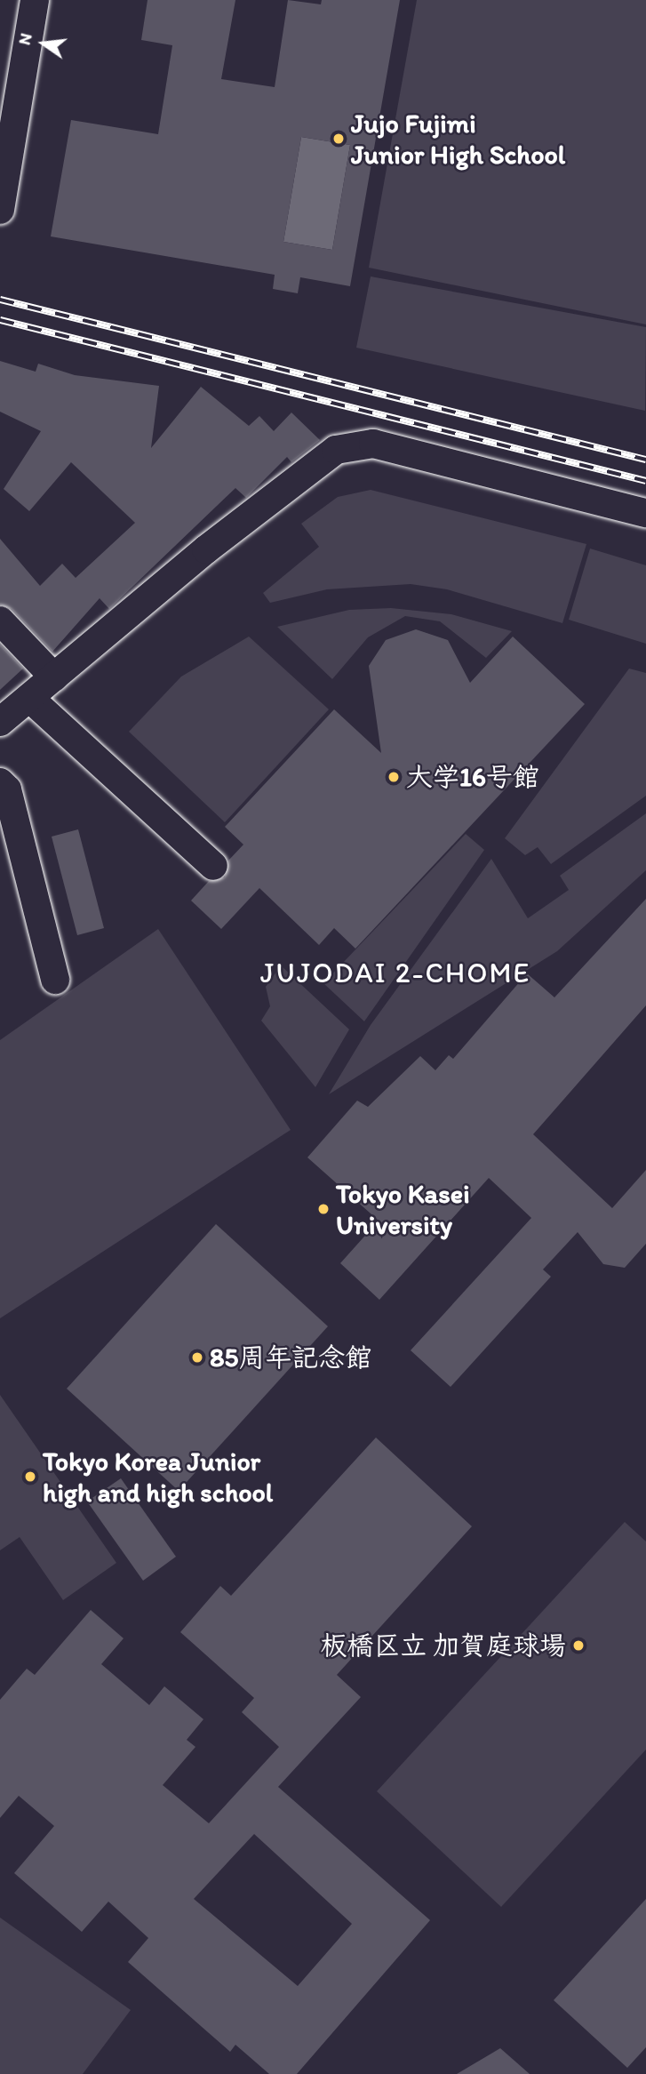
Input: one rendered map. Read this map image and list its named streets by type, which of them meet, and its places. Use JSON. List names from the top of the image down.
{
  "districts": ["JUJODAI 2-CHOME"],
  "places": [
    "Jujo Fujimi Junior High School",
    "大学16号館",
    "Tokyo Kasei University",
    "85周年記念館",
    "Tokyo Korea Junior high and high school",
    "板橋区立 加賀庭球場"
  ],
  "north": "left"
}
